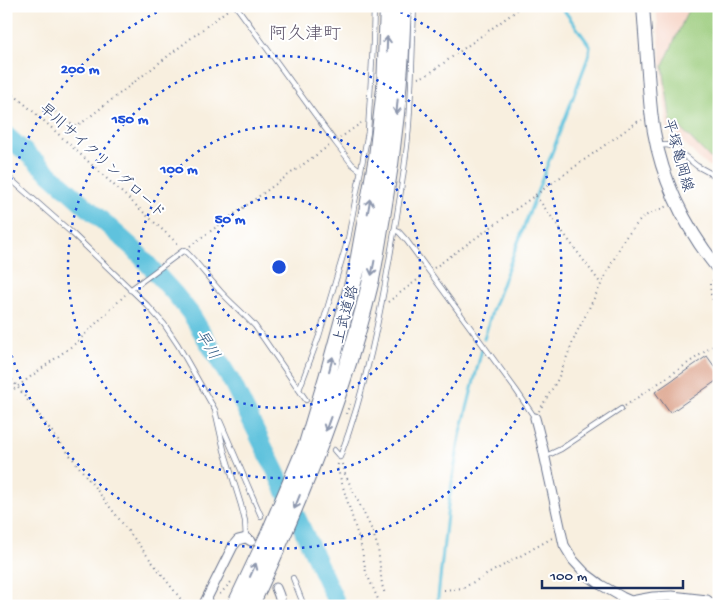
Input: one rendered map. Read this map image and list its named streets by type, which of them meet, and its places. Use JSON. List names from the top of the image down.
{
  "streets": {
    "highway": ["上武道路"],
    "main road": ["平塚亀岡線"],
    "path": ["早川サイクリングロード"]
  },
  "districts": ["阿久津町"],
  "water": ["早川"],
  "scale_bar": "100 m",
  "rings": [
    "200 m",
    "150 m",
    "100 m",
    "50 m"
  ]
}
